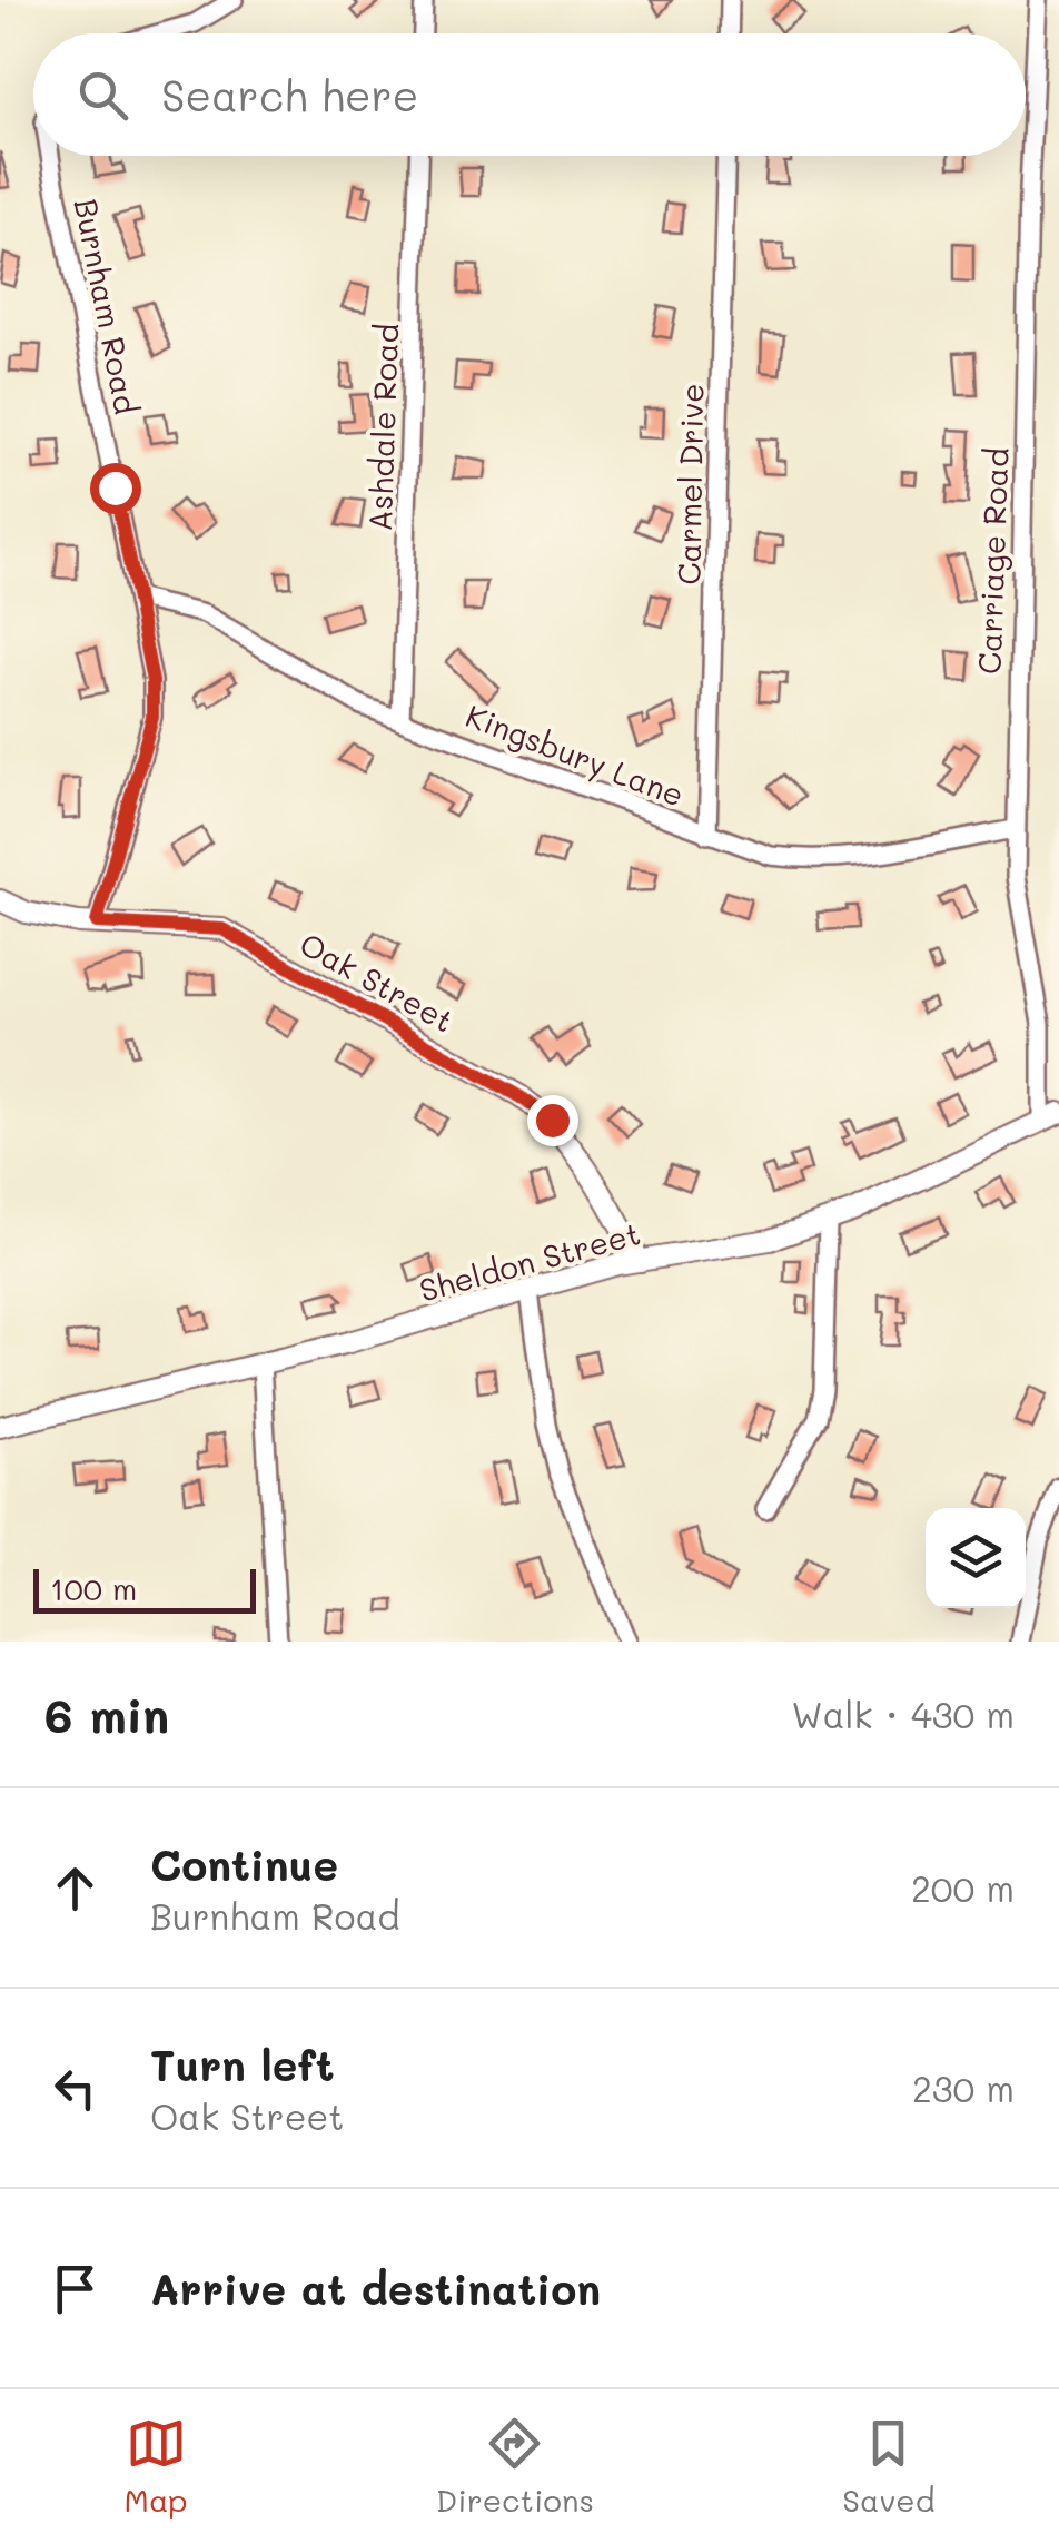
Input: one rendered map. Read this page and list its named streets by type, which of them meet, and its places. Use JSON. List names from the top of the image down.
{
  "streets": {
    "street": [
      "Burnham Road",
      "Ashdale Road",
      "Carmel Drive",
      "Carriage Road",
      "Kingsbury Lane",
      "Oak Street",
      "Sheldon Street"
    ]
  },
  "crossings": [
    ["Burnham Road", "Kingsbury Lane"],
    ["Burnham Road", "Oak Street"],
    ["Ashdale Road", "Kingsbury Lane"],
    ["Carmel Drive", "Kingsbury Lane"],
    ["Carriage Road", "Kingsbury Lane"],
    ["Carriage Road", "Sheldon Street"],
    ["Oak Street", "Sheldon Street"]
  ],
  "scale_bar": "100 m",
  "page": {
    "search": "Search here",
    "scale": "100 m",
    "heading": ["6 min", "Walk · 430 m"],
    "list": [
      ["Continue", "Burnham Road", "200 m"],
      ["Turn left", "Oak Street", "230 m"],
      "Arrive at destination"
    ],
    "nav": ["Map", "Directions", "Saved"]
  }
}
